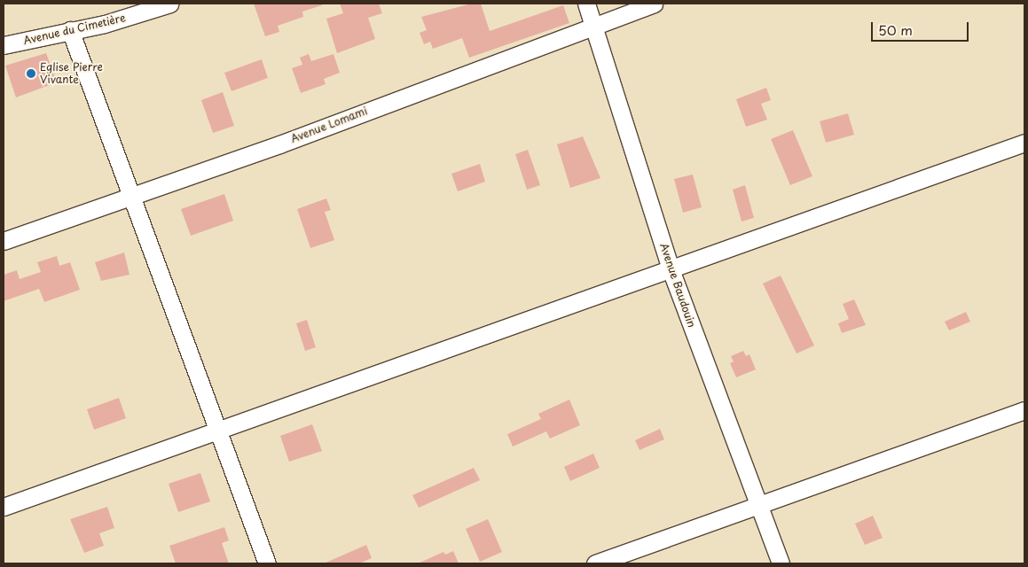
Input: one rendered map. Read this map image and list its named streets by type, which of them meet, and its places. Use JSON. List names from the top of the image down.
{
  "streets": {
    "street": ["Avenue du Cimetière", "Avenue Lomami", "Avenue Baudouin"]
  },
  "crossings": [
    ["Avenue Lomami", "Avenue Baudouin"]
  ],
  "places": ["Eglise Pierre Vivante"],
  "scale_bar": "50 m"
}
